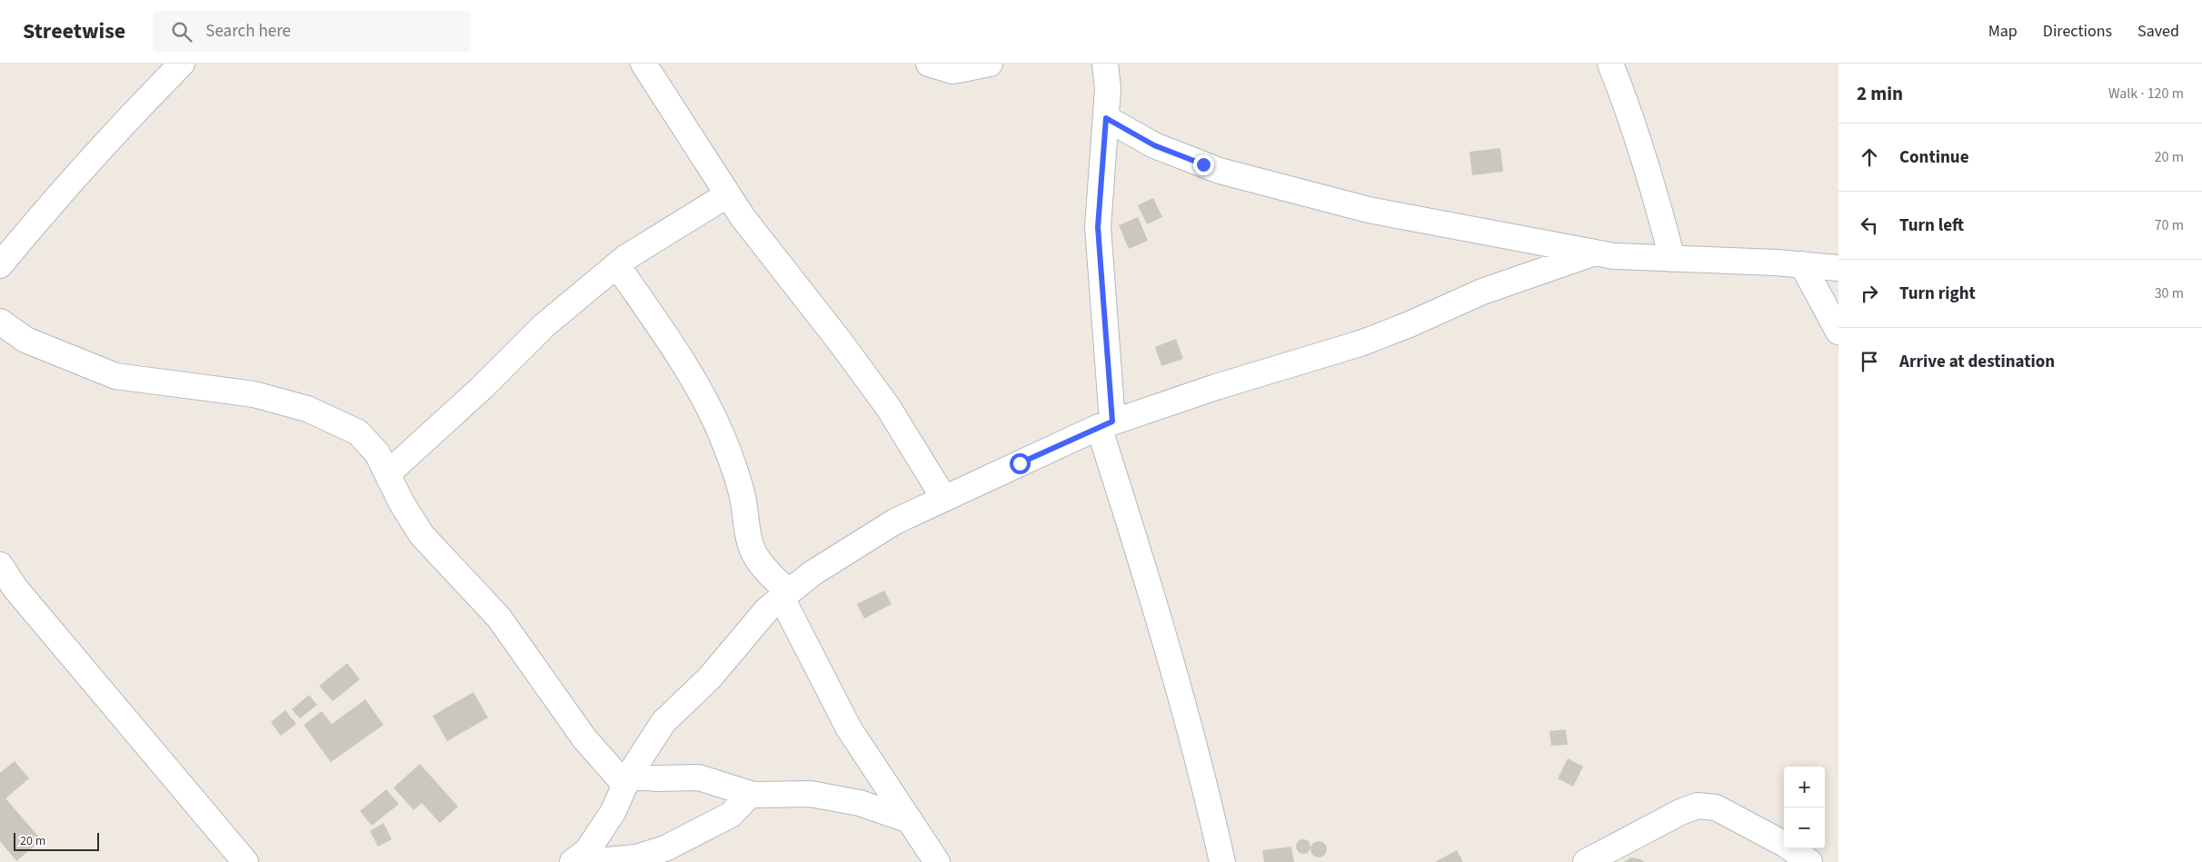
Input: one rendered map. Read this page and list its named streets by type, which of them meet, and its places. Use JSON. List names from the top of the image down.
{
  "scale_bar": "20 m",
  "page": {
    "header": "Streetwise",
    "search": "Search here",
    "nav": ["Map", "Directions", "Saved"],
    "heading": ["2 min", "Walk · 120 m"],
    "list": [
      ["Continue", "20 m"],
      ["Turn left", "70 m"],
      ["Turn right", "30 m"],
      "Arrive at destination"
    ],
    "map_buttons": ["+", "−"],
    "scale": "20 m"
  }
}
